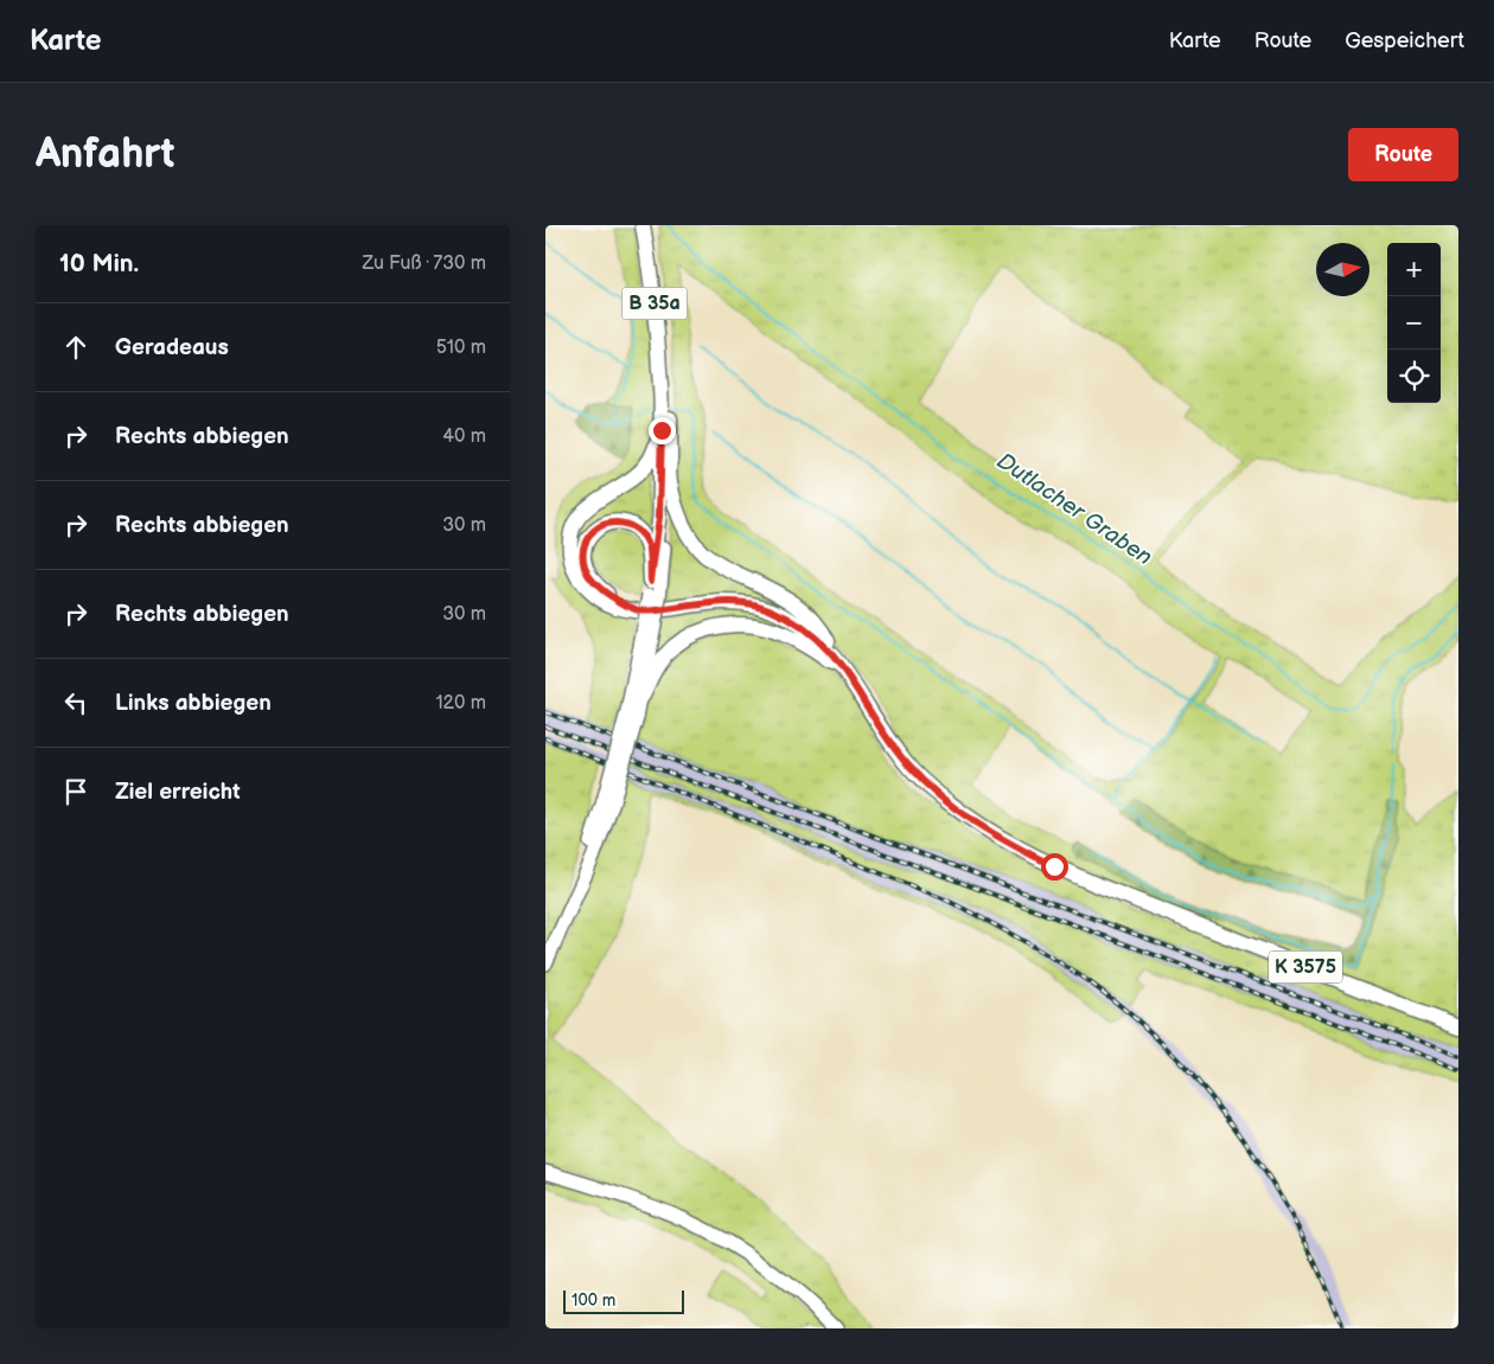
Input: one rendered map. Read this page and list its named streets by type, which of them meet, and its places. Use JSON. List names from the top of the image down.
{
  "streets": {
    "main road": ["B 35a", "K 3575"]
  },
  "crossings": [
    ["B 35a", "K 3575"]
  ],
  "water": ["Dutlacher Graben"],
  "scale_bar": "100 m",
  "north": "right",
  "page": {
    "header": "Karte",
    "nav": ["Karte", "Route", "Gespeichert"],
    "buttons": "Route",
    "title": "Anfahrt",
    "heading": ["10 Min.", "Zu Fuß · 730 m"],
    "map_buttons": ["+", "−"],
    "list": [
      ["Geradeaus", "510 m"],
      ["Rechts abbiegen", "40 m"],
      ["Rechts abbiegen", "30 m"],
      ["Rechts abbiegen", "30 m"],
      ["Links abbiegen", "120 m"],
      "Ziel erreicht"
    ],
    "scale": "100 m"
  }
}
